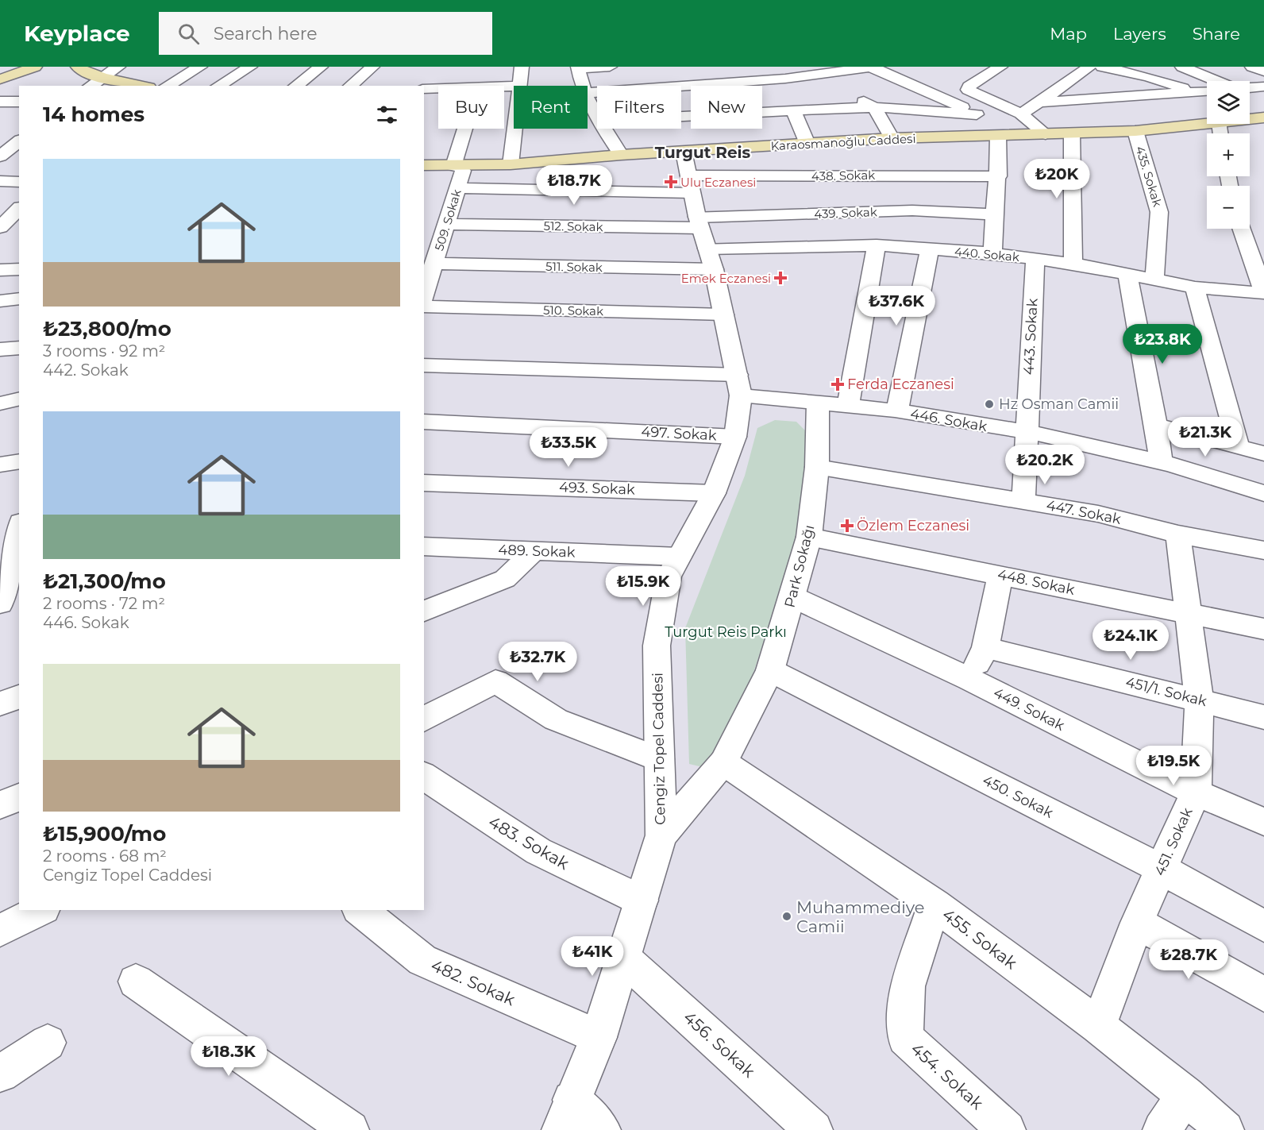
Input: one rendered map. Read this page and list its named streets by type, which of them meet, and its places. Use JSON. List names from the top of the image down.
{
  "streets": {
    "main road": ["Karaosmanoğlu Caddesi"],
    "street": [
      "438. Sokak",
      "435. Sokak",
      "439. Sokak",
      "509. Sokak",
      "512. Sokak",
      "440. Sokak",
      "511. Sokak",
      "510. Sokak",
      "443. Sokak",
      "446. Sokak",
      "497. Sokak",
      "493. Sokak",
      "447. Sokak",
      "489. Sokak",
      "Park Sokağı",
      "448. Sokak",
      "451/1. Sokak",
      "449. Sokak",
      "Cengiz Topel Caddesi",
      "450. Sokak",
      "451. Sokak",
      "483. Sokak",
      "455. Sokak",
      "482. Sokak",
      "456. Sokak",
      "454. Sokak"
    ]
  },
  "crossings": [
    ["Karaosmanoğlu Caddesi", "435. Sokak"],
    ["Karaosmanoğlu Caddesi", "509. Sokak"],
    ["438. Sokak", "509. Sokak"],
    ["435. Sokak", "440. Sokak"],
    ["439. Sokak", "512. Sokak"],
    ["509. Sokak", "512. Sokak"],
    ["509. Sokak", "511. Sokak"],
    ["440. Sokak", "443. Sokak"],
    ["443. Sokak", "446. Sokak"],
    ["443. Sokak", "447. Sokak"],
    ["446. Sokak", "Park Sokağı"],
    ["446. Sokak", "Cengiz Topel Caddesi"],
    ["497. Sokak", "Cengiz Topel Caddesi"],
    ["493. Sokak", "Cengiz Topel Caddesi"],
    ["447. Sokak", "Park Sokağı"],
    ["447. Sokak", "451. Sokak"],
    ["489. Sokak", "Cengiz Topel Caddesi"],
    ["Park Sokağı", "448. Sokak"],
    ["Park Sokağı", "449. Sokak"],
    ["Park Sokağı", "Cengiz Topel Caddesi"],
    ["Park Sokağı", "450. Sokak"],
    ["Park Sokağı", "455. Sokak"],
    ["448. Sokak", "451. Sokak"],
    ["451/1. Sokak", "451. Sokak"],
    ["449. Sokak", "451. Sokak"],
    ["Cengiz Topel Caddesi", "483. Sokak"],
    ["Cengiz Topel Caddesi", "482. Sokak"],
    ["Cengiz Topel Caddesi", "456. Sokak"],
    ["450. Sokak", "451. Sokak"],
    ["451. Sokak", "455. Sokak"],
    ["455. Sokak", "454. Sokak"]
  ],
  "districts": ["Turgut Reis"],
  "parks": ["Turgut Reis Parkı"],
  "places": {
    "health": [
      "Ulu Eczanesi",
      "Emek Eczanesi",
      "Ferda Eczanesi",
      "Özlem Eczanesi"
    ],
    "other": ["Hz Osman Camii", "Muhammediye Camii"]
  },
  "page": {
    "header": "Keyplace",
    "search": "Search here",
    "nav": ["Map", "Layers", "Share"],
    "map_buttons": ["+", "−"],
    "chip": [
      "Buy",
      "Rent",
      "Filters",
      "New"
    ],
    "heading": "14 homes",
    "list": [
      {
        "name": "₺23,800/mo",
        "note": "3 rooms · 92 m² · 442. Sokak"
      },
      {
        "name": "₺21,300/mo",
        "note": "2 rooms · 72 m² · 446. Sokak"
      },
      {
        "name": "₺15,900/mo",
        "note": "2 rooms · 68 m² · Cengiz Topel Caddesi"
      }
    ],
    "price": [
      "₺20K",
      "₺18.7K",
      "₺37.6K",
      "₺23.8K",
      "₺21.3K",
      "₺33.5K",
      "₺20.2K",
      "₺15.9K",
      "₺24.1K",
      "₺32.7K",
      "₺19.5K",
      "₺41K",
      "₺28.7K",
      "₺18.3K"
    ]
  }
}
